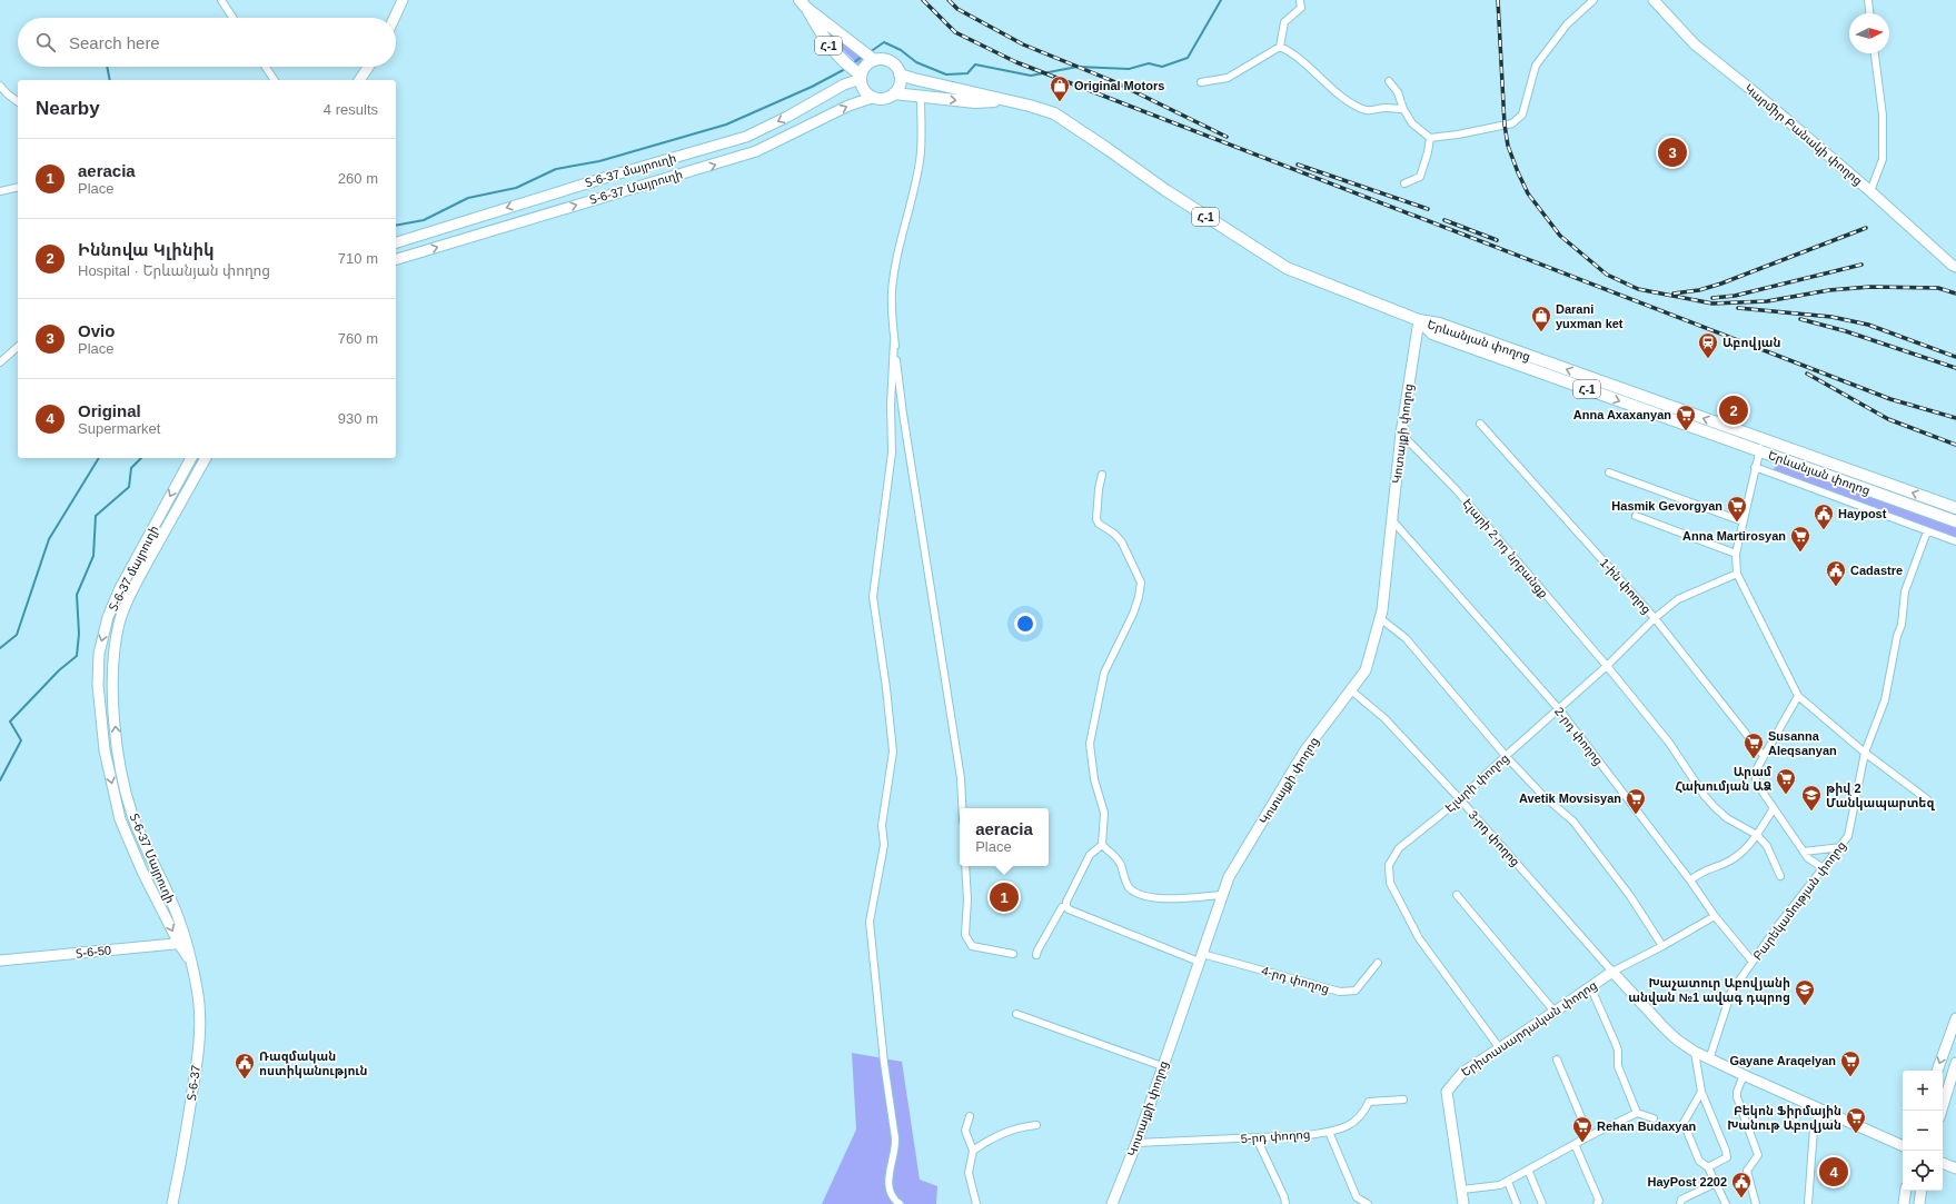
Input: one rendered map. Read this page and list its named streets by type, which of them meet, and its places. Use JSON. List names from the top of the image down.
{
  "streets": {
    "main road": [
      "Հ-1",
      "Կարմիր Բանակի փողոց",
      "Տ-6-37 մայրուղի",
      "Տ-6-37 Մայրուղի",
      "Երևանյան փողոց",
      "Կոտայքի փողոց",
      "Տ-6-50",
      "Երիտասարդական փողոց",
      "Տ-6-37"
    ],
    "street": [
      "Էլարի 2-րդ նրբանցք",
      "1-ին փողոց",
      "2-րդ փողոց",
      "Էլարի փողոց",
      "3-րդ փողոց",
      "Բարեկամության փողոց",
      "4-րդ փողոց",
      "5-րդ փողոց"
    ]
  },
  "crossings": [
    ["Հ-1", "Տ-6-37 մայրուղի"],
    ["Հ-1", "Տ-6-37 Մայրուղի"],
    ["Հ-1", "Երևանյան փողոց"],
    ["Հ-1", "Կոտայքի փողոց"],
    ["Տ-6-37 մայրուղի", "Տ-6-37 Մայրուղի"],
    ["Տ-6-37 մայրուղի", "Տ-6-50"],
    ["Տ-6-37 մայրուղի", "Տ-6-37"],
    ["Տ-6-37 Մայրուղի", "Տ-6-50"],
    ["Երևանյան փողոց", "Կոտայքի փողոց"],
    ["Կոտայքի փողոց", "Էլարի 2-րդ նրբանցք"],
    ["Կոտայքի փողոց", "2-րդ փողոց"],
    ["Կոտայքի փողոց", "3-րդ փողոց"],
    ["Կոտայքի փողոց", "4-րդ փողոց"],
    ["Կոտայքի փողոց", "5-րդ փողոց"],
    ["Էլարի 2-րդ նրբանցք", "Էլարի փողոց"],
    ["1-ին փողոց", "Էլարի փողոց"],
    ["2-րդ փողոց", "Էլարի փողոց"],
    ["2-րդ փողոց", "Բարեկամության փողոց"],
    ["2-րդ փողոց", "Երիտասարդական փողոց"],
    ["Էլարի փողոց", "3-րդ փողոց"],
    ["Էլարի փողոց", "Երիտասարդական փողոց"],
    ["3-րդ փողոց", "Երիտասարդական փողոց"]
  ],
  "one_way": ["Տ-6-37 Մայրուղի"],
  "places": {
    "shop": ["Original Motors", "Darani yuxman ket"],
    "station": ["Աբովյան"],
    "supermarket": [
      "Anna Axaxanyan",
      "Hasmik Gevorgyan",
      "Anna Martirosyan",
      "Susanna Aleqsanyan",
      "Արամ Հախումյան ԱՁ",
      "Avetik Movsisyan",
      "Gayane Araqelyan",
      "Բեկոն Ֆիրմային Խանութ Աբովյան",
      "Rehan Budaxyan"
    ],
    "public building": [
      "Haypost",
      "Cadastre",
      "Ռազմական ոստիկանություն",
      "HayPost 2202"
    ],
    "school or university": ["թիվ 2 Մանկապարտեզ", "Խաչատուր Աբովյանի անվան №1 ավագ դպրոց"]
  },
  "north": "right",
  "page": {
    "search": "Search here",
    "heading": ["Nearby", "4 results"],
    "pins": [
      "3",
      "2",
      "1",
      "4"
    ],
    "list": [
      {
        "mark": "1",
        "name": "aeracia",
        "note": "Place",
        "value": "260 m"
      },
      {
        "mark": "2",
        "name": "Իննովա Կլինիկ",
        "note": "Hospital · Երևանյան փողոց",
        "value": "710 m"
      },
      {
        "mark": "3",
        "name": "Ovio",
        "note": "Place",
        "value": "760 m"
      },
      {
        "mark": "4",
        "name": "Original",
        "note": "Supermarket",
        "value": "930 m"
      }
    ],
    "popup": ["aeracia", "Place"],
    "map_buttons": ["+", "−"]
  }
}
